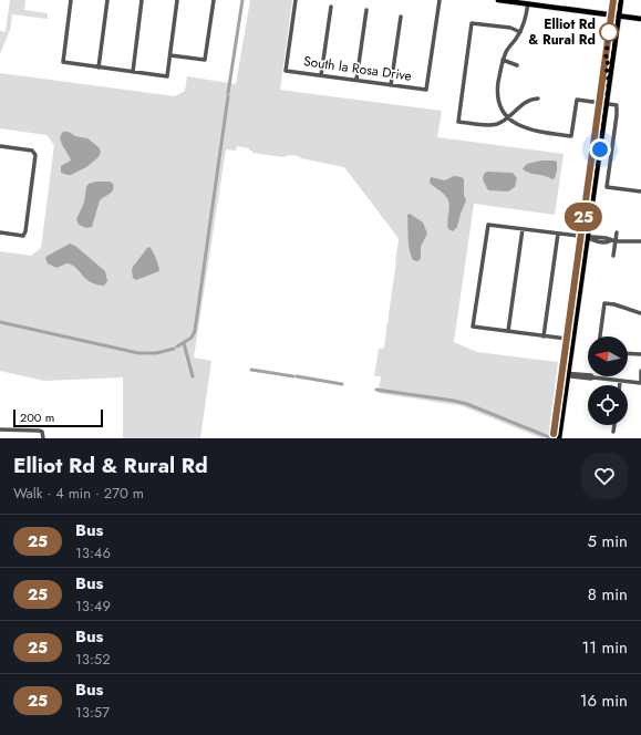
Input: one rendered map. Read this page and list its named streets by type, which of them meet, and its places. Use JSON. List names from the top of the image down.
{
  "streets": {
    "street": ["South la Rosa Drive"]
  },
  "places": ["Elliot Rd & Rural Rd"],
  "lines": ["bus line 25"],
  "scale_bar": "200 m",
  "north": "left",
  "page": {
    "on_map": "25",
    "scale": "200 m",
    "heading": ["Elliot Rd & Rural Rd", "Walk · 4 min · 270 m"],
    "list": [
      {
        "mark": "25",
        "name": "Bus",
        "note": "13:46",
        "value": "5 min"
      },
      {
        "mark": "25",
        "name": "Bus",
        "note": "13:49",
        "value": "8 min"
      },
      {
        "mark": "25",
        "name": "Bus",
        "note": "13:52",
        "value": "11 min"
      },
      {
        "mark": "25",
        "name": "Bus",
        "note": "13:57",
        "value": "16 min"
      }
    ]
  }
}
